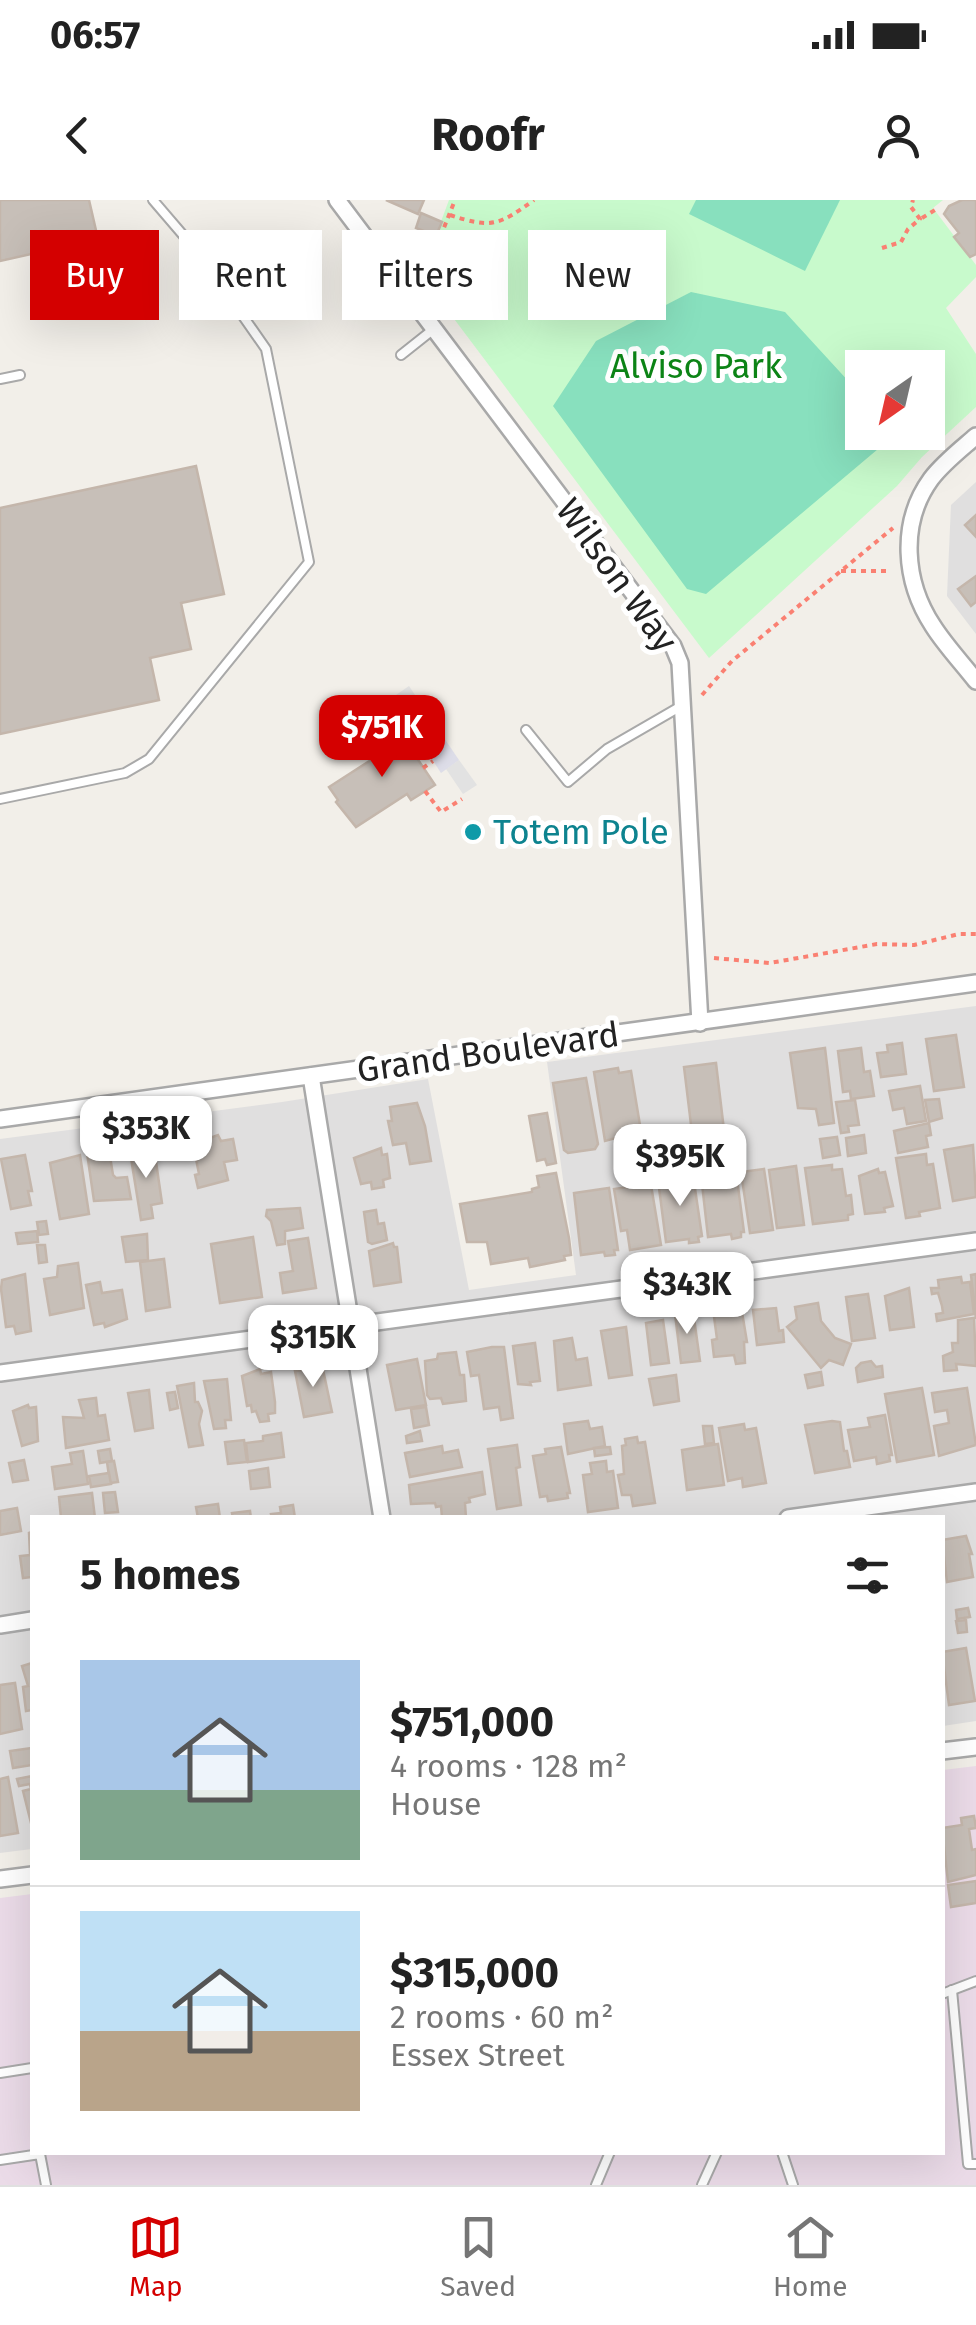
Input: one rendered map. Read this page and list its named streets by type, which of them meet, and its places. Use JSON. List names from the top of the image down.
{
  "streets": {
    "street": ["Wilson Way", "Grand Boulevard"]
  },
  "crossings": [
    ["Wilson Way", "Grand Boulevard"]
  ],
  "parks": ["Alviso Park"],
  "places": ["Totem Pole"],
  "north": "bottom left",
  "page": {
    "status": "06:57",
    "header": "Roofr",
    "chip": [
      "Buy",
      "Rent",
      "Filters",
      "New"
    ],
    "price": [
      "$751K",
      "$353K",
      "$395K",
      "$343K",
      "$315K"
    ],
    "heading": "5 homes",
    "list": [
      {
        "name": "$751,000",
        "note": "4 rooms · 128 m² · House"
      },
      {
        "name": "$315,000",
        "note": "2 rooms · 60 m² · Essex Street"
      }
    ],
    "tabs": ["Map", "Saved", "Home"]
  }
}
